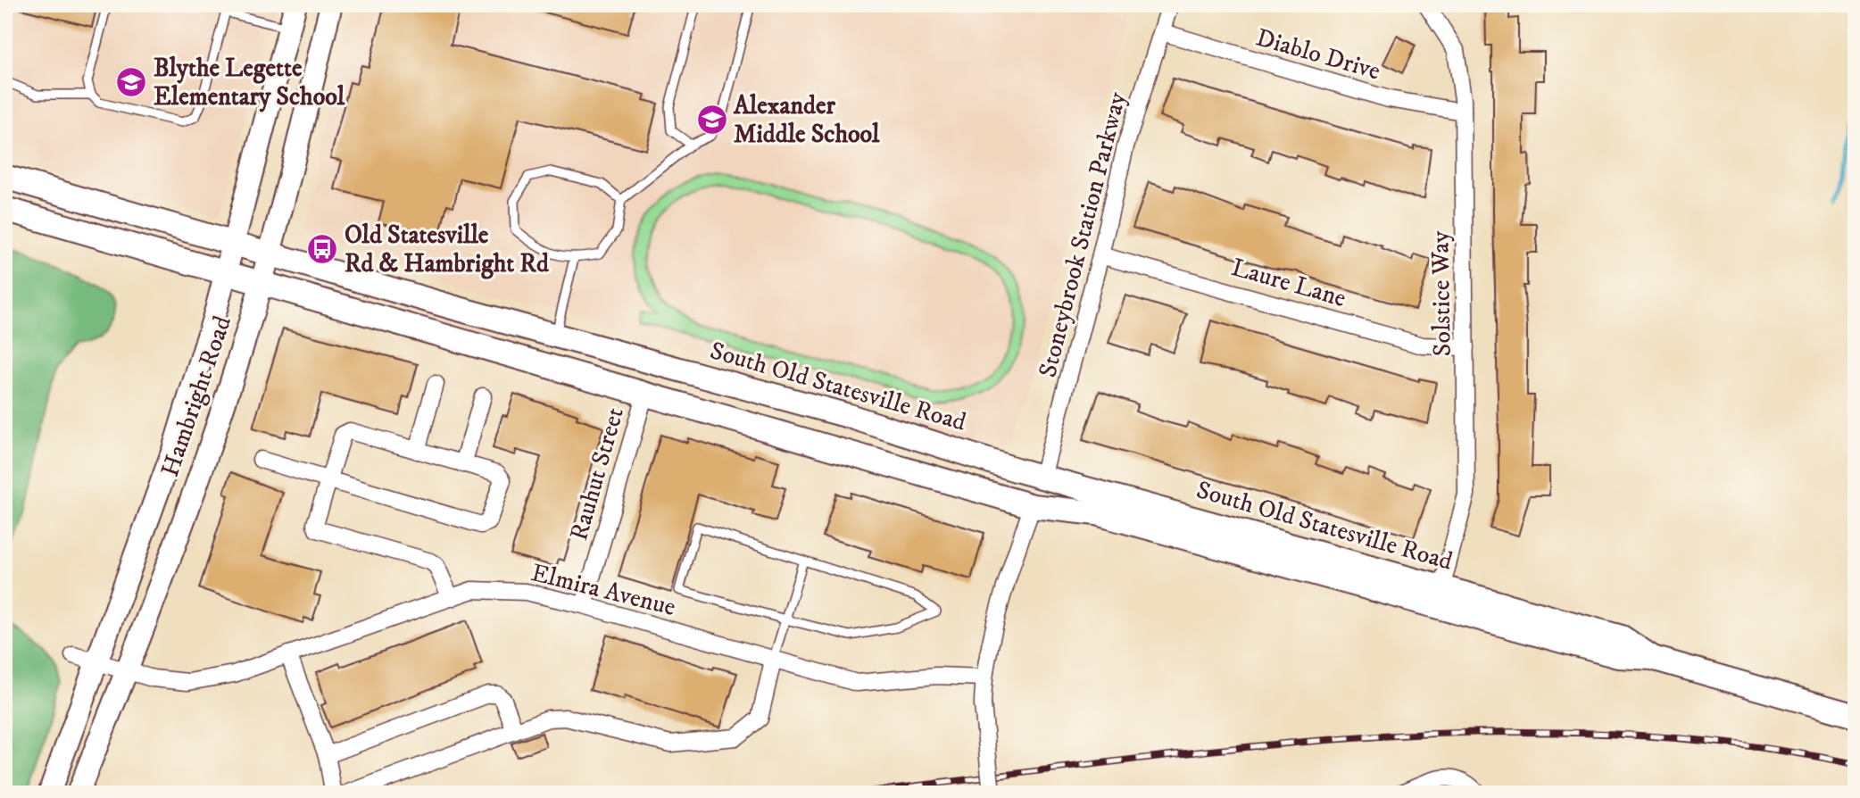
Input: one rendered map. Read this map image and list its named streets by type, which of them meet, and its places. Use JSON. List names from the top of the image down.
{
  "streets": {
    "main road": ["South Old Statesville Road"],
    "street": [
      "Diablo Drive",
      "Stoneybrook Station Parkway",
      "Laure Lane",
      "Solstice Way",
      "Hambright Road",
      "Rauhut Street",
      "Elmira Avenue"
    ]
  },
  "crossings": [
    ["Diablo Drive", "Stoneybrook Station Parkway"],
    ["Diablo Drive", "Solstice Way"],
    ["Stoneybrook Station Parkway", "Laure Lane"],
    ["Stoneybrook Station Parkway", "South Old Statesville Road"],
    ["Laure Lane", "Solstice Way"],
    ["Solstice Way", "South Old Statesville Road"],
    ["South Old Statesville Road", "Hambright Road"],
    ["South Old Statesville Road", "Rauhut Street"],
    ["Hambright Road", "Elmira Avenue"],
    ["Rauhut Street", "Elmira Avenue"]
  ],
  "places": {
    "school or university": ["Blythe Legette Elementary School", "Alexander Middle School"],
    "bus stop": ["Old Statesville Rd & Hambright Rd"]
  }
}
